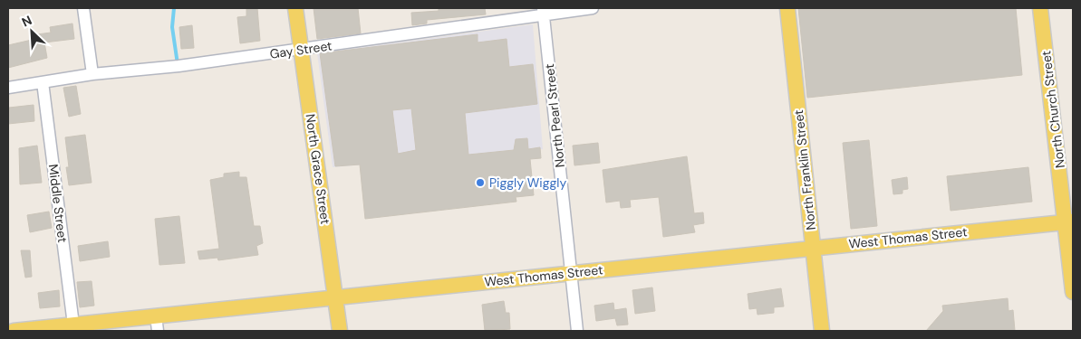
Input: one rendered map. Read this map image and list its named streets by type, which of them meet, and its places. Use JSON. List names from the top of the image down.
{
  "streets": {
    "main road": [
      "North Church Street",
      "North Grace Street",
      "North Franklin Street",
      "West Thomas Street"
    ],
    "street": ["Gay Street", "North Pearl Street", "Middle Street"]
  },
  "crossings": [
    ["Gay Street", "North Pearl Street"],
    ["Gay Street", "North Grace Street"],
    ["Gay Street", "Middle Street"],
    ["North Church Street", "West Thomas Street"],
    ["North Pearl Street", "West Thomas Street"],
    ["North Grace Street", "West Thomas Street"],
    ["North Franklin Street", "West Thomas Street"],
    ["Middle Street", "West Thomas Street"]
  ],
  "places": ["Piggly Wiggly"],
  "north": "top left"
}
